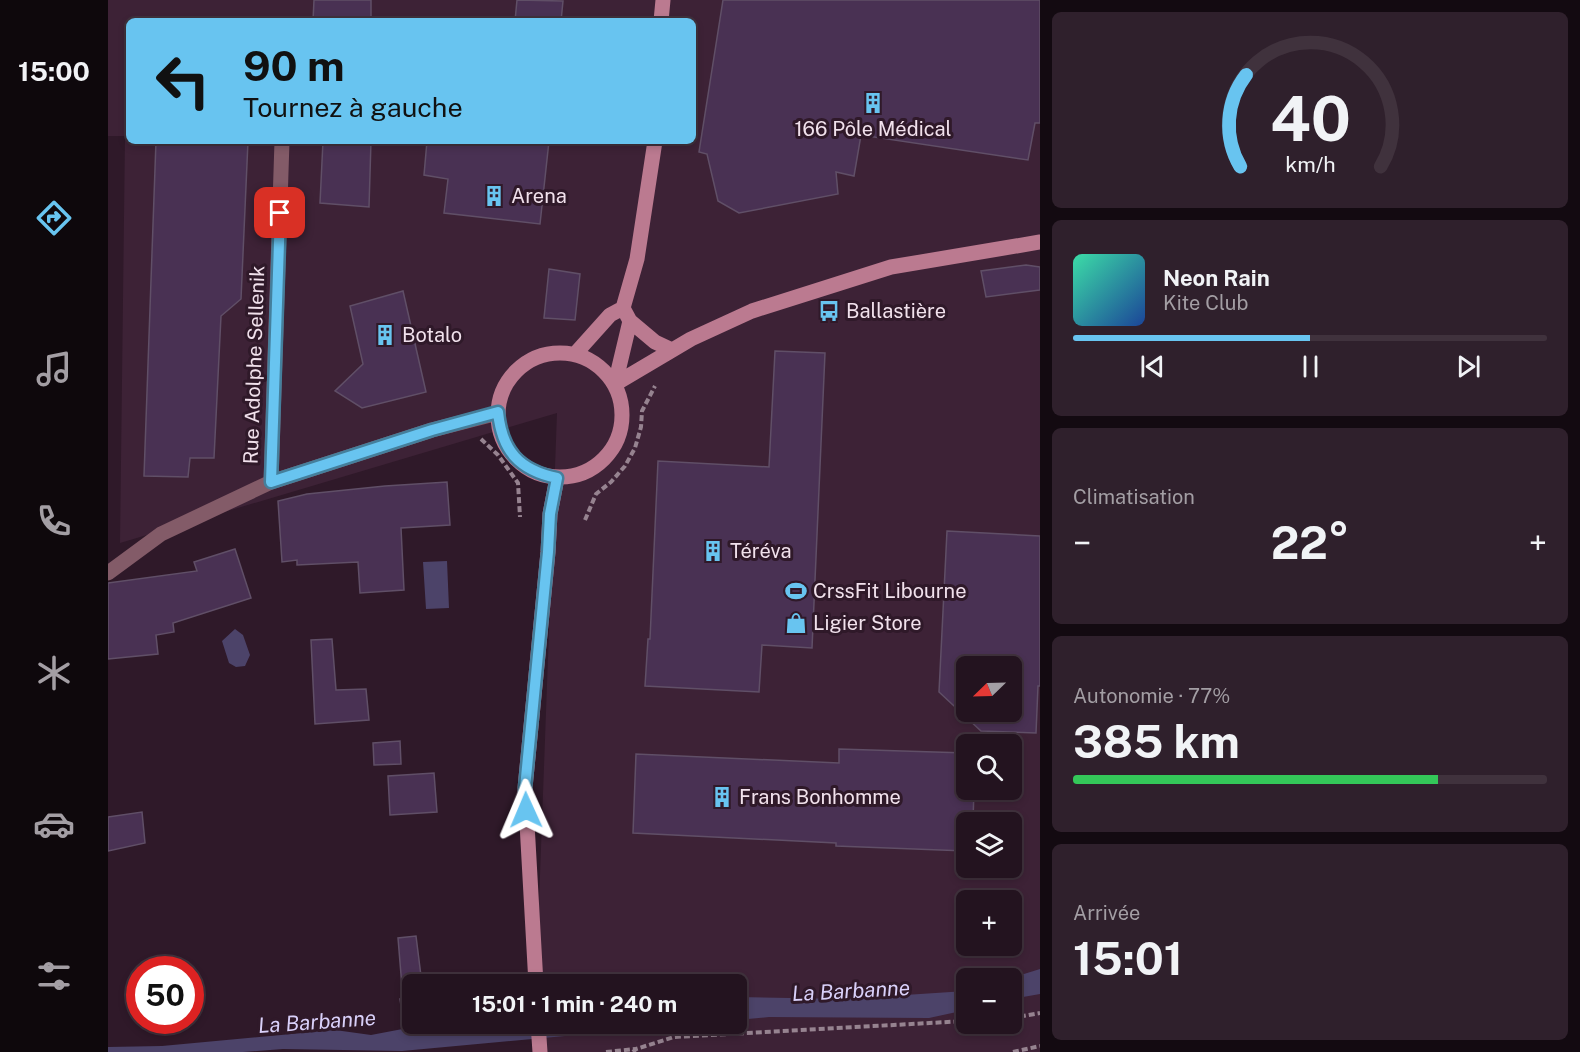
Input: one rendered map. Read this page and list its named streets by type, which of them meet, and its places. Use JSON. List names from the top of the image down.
{
  "streets": {
    "street": ["Rue Adolphe Sellenik"]
  },
  "water": ["La Barbanne"],
  "places": {
    "building": [
      "166 Pôle Médical",
      "Arena",
      "Botalo",
      "Téréva",
      "Frans Bonhomme"
    ],
    "bus stop": ["Ballastière"],
    "sports": ["CrssFit Libourne"],
    "shop": ["Ligier Store"]
  },
  "north": "bottom left",
  "page": {
    "tabs": "15:00",
    "turn": ["90 m", "Tournez à gauche"],
    "song": ["Neon Rain", "Kite Club"],
    "tile": [
      "Climatisation",
      ["Autonomie · 77%", "385 km"],
      ["Arrivée", "15:01"]
    ],
    "heat": ["−", "22°", "+"],
    "map_buttons": ["+", "−"],
    "limit": "50",
    "trip": "15:01 · 1 min · 240 m",
    "gauge": ["40", "km/h"]
  }
}
